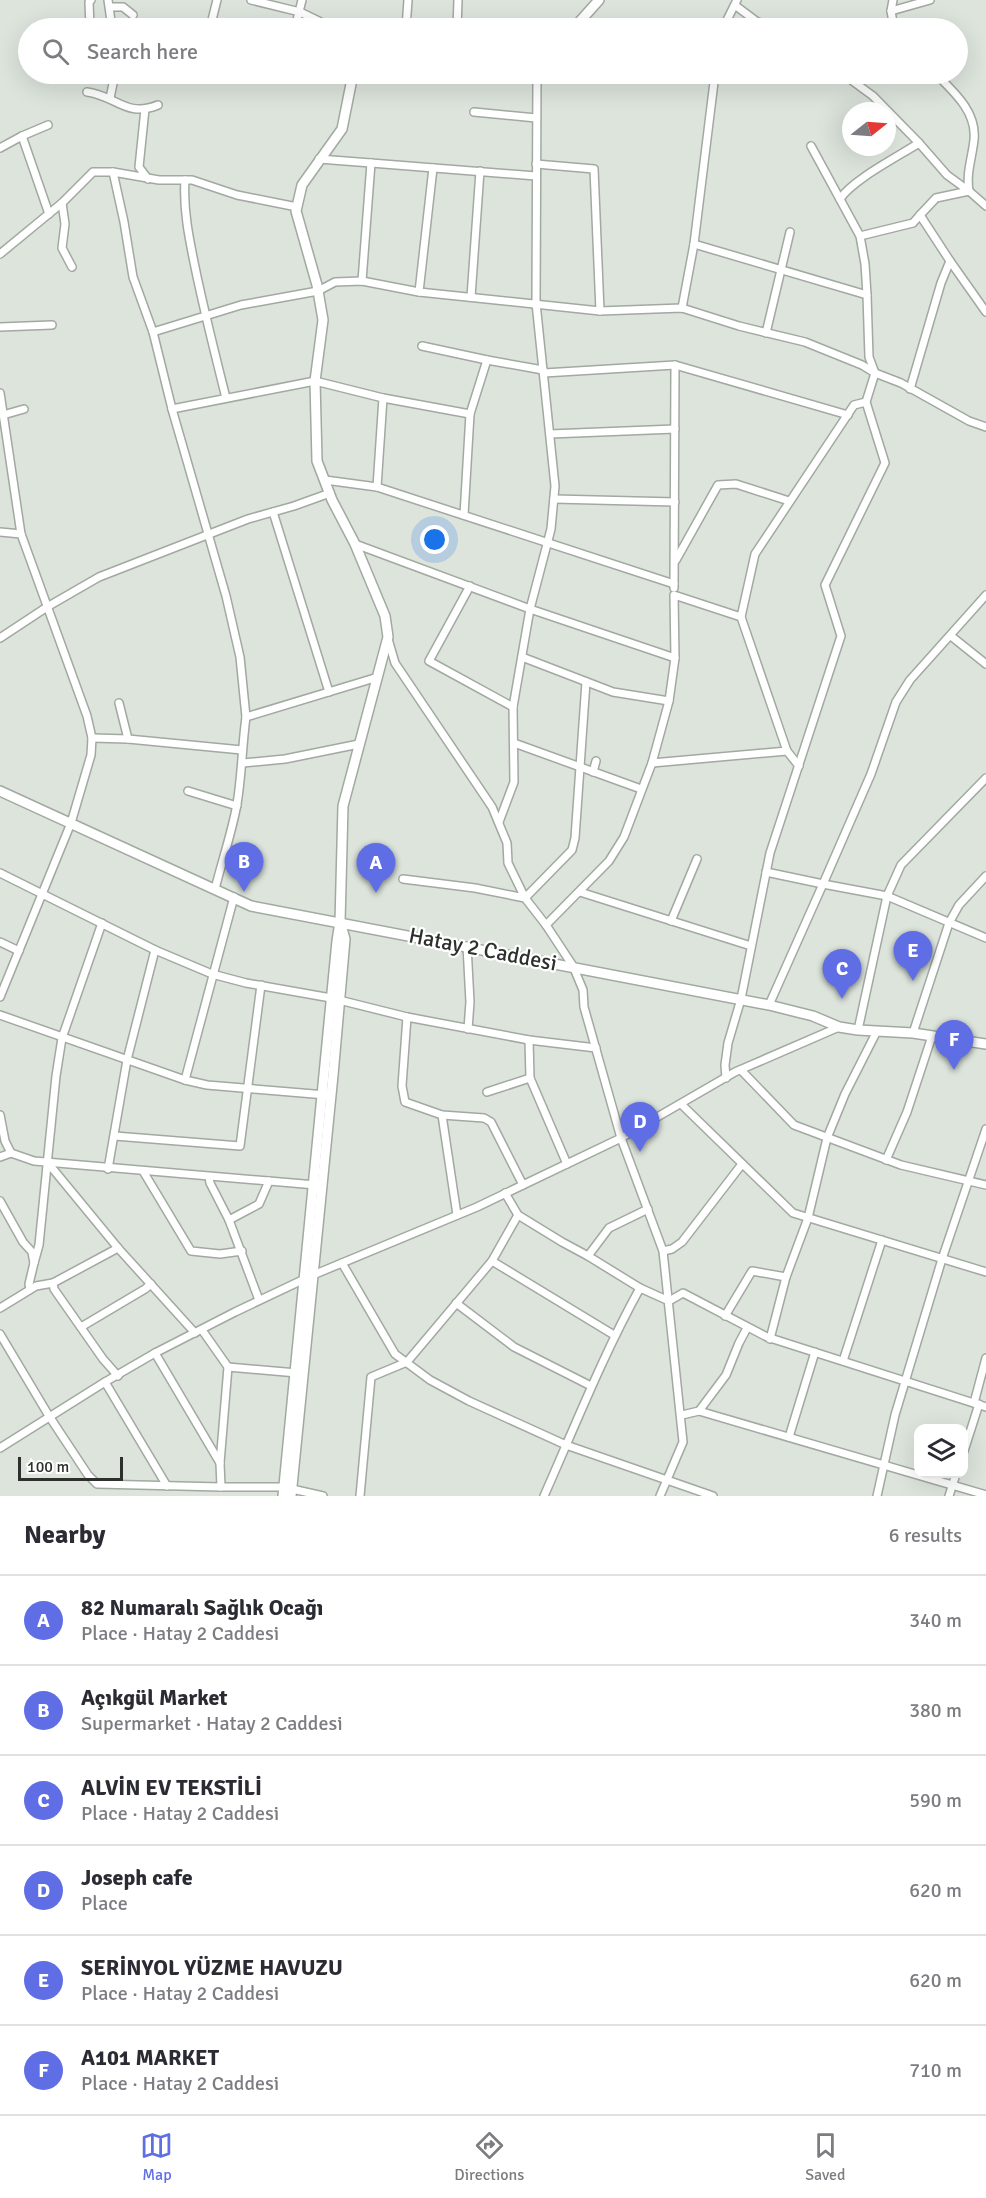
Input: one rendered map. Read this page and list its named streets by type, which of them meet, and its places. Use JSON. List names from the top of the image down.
{
  "streets": {
    "street": ["Hatay 2 Caddesi"]
  },
  "scale_bar": "100 m",
  "north": "right",
  "page": {
    "search": "Search here",
    "pins": [
      "B",
      "A",
      "E",
      "C",
      "F",
      "D"
    ],
    "scale": "100 m",
    "heading": ["Nearby", "6 results"],
    "list": [
      {
        "mark": "A",
        "name": "82 Numaralı Sağlık Ocağı",
        "note": "Place · Hatay 2 Caddesi",
        "value": "340 m"
      },
      {
        "mark": "B",
        "name": "Açıkgül Market",
        "note": "Supermarket · Hatay 2 Caddesi",
        "value": "380 m"
      },
      {
        "mark": "C",
        "name": "ALVİN EV TEKSTİLİ",
        "note": "Place · Hatay 2 Caddesi",
        "value": "590 m"
      },
      {
        "mark": "D",
        "name": "Joseph cafe",
        "note": "Place",
        "value": "620 m"
      },
      {
        "mark": "E",
        "name": "SERİNYOL YÜZME HAVUZU",
        "note": "Place · Hatay 2 Caddesi",
        "value": "620 m"
      },
      {
        "mark": "F",
        "name": "A101 MARKET",
        "note": "Place · Hatay 2 Caddesi",
        "value": "710 m"
      }
    ],
    "nav": ["Map", "Directions", "Saved"]
  }
}
